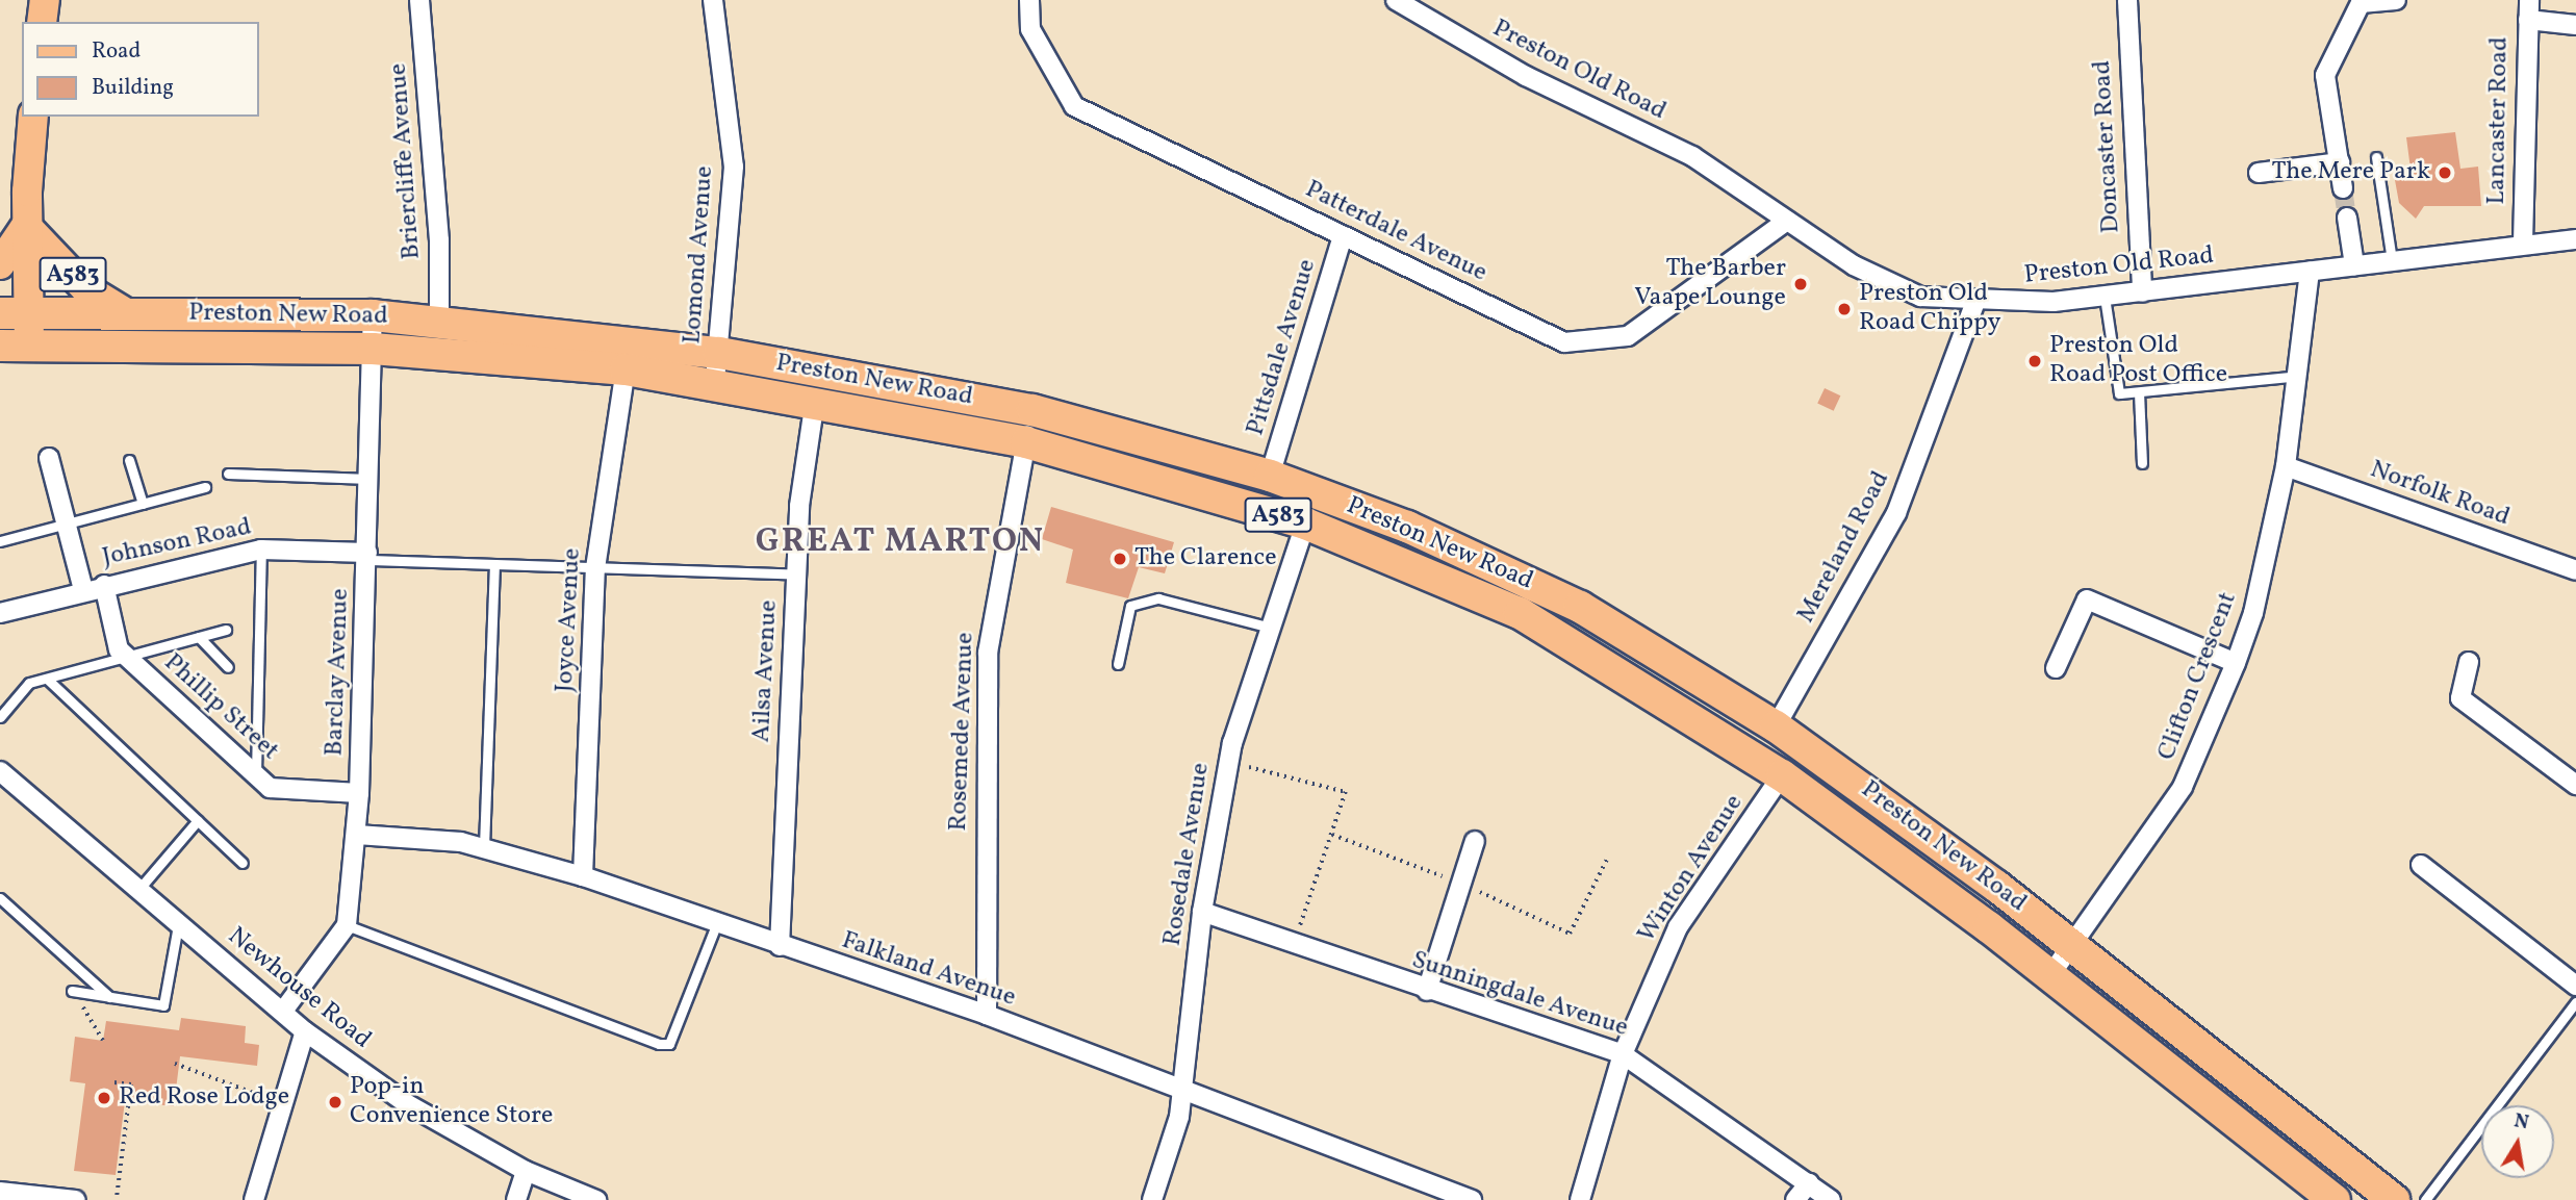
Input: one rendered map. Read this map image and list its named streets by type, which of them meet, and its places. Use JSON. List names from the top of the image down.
{
  "streets": {
    "highway": ["A583", "Preston New Road"],
    "street": [
      "Preston Old Road",
      "Lancaster Road",
      "Doncaster Road",
      "Briercliffe Avenue",
      "Patterdale Avenue",
      "Lomond Avenue",
      "Pittsdale Avenue",
      "Norfolk Road",
      "Johnson Road",
      "Mereland Road",
      "Joyce Avenue",
      "Ailsa Avenue",
      "Barclay Avenue",
      "Clifton Crescent",
      "Phillip Street",
      "Rosemede Avenue",
      "Rosedale Avenue",
      "Winton Avenue",
      "Falkland Avenue",
      "Newhouse Road",
      "Sunningdale Avenue"
    ]
  },
  "crossings": [
    ["Preston Old Road", "Lancaster Road"],
    ["Preston Old Road", "Doncaster Road"],
    ["Preston Old Road", "Patterdale Avenue"],
    ["Preston Old Road", "Mereland Road"],
    ["Preston Old Road", "Clifton Crescent"],
    ["Briercliffe Avenue", "Preston New Road"],
    ["Patterdale Avenue", "Pittsdale Avenue"],
    ["Lomond Avenue", "Preston New Road"],
    ["A583", "Preston New Road"],
    ["Preston New Road", "Pittsdale Avenue"],
    ["Preston New Road", "Mereland Road"],
    ["Preston New Road", "Joyce Avenue"],
    ["Preston New Road", "Ailsa Avenue"],
    ["Preston New Road", "Barclay Avenue"],
    ["Preston New Road", "Clifton Crescent"],
    ["Preston New Road", "Rosemede Avenue"],
    ["Preston New Road", "Rosedale Avenue"],
    ["Preston New Road", "Winton Avenue"],
    ["Norfolk Road", "Clifton Crescent"],
    ["Johnson Road", "Barclay Avenue"],
    ["Johnson Road", "Phillip Street"],
    ["Joyce Avenue", "Falkland Avenue"],
    ["Ailsa Avenue", "Falkland Avenue"],
    ["Barclay Avenue", "Phillip Street"],
    ["Barclay Avenue", "Falkland Avenue"],
    ["Barclay Avenue", "Newhouse Road"],
    ["Rosemede Avenue", "Falkland Avenue"],
    ["Rosedale Avenue", "Falkland Avenue"],
    ["Rosedale Avenue", "Sunningdale Avenue"],
    ["Winton Avenue", "Sunningdale Avenue"]
  ],
  "districts": ["GREAT MARTON"],
  "places": [
    "The Mere Park",
    "The Barber Vaape Lounge",
    "Preston Old Road Chippy",
    "Preston Old Road Post Office",
    "The Clarence",
    "Red Rose Lodge",
    "Pop-in Convenience Store"
  ],
  "legend": ["Road", "Building"],
  "north": "top"
}
